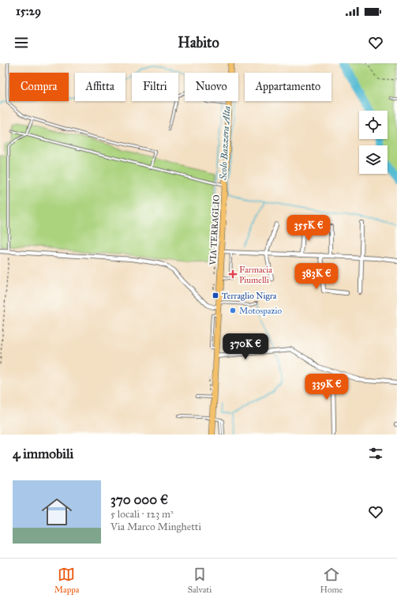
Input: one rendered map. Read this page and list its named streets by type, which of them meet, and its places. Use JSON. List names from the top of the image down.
{
  "streets": {
    "main road": ["VIA TERRAGLIO"]
  },
  "water": ["Scolo Bazzera Alta"],
  "places": {
    "health": ["Farmacia Piumelli"],
    "transit": ["Terraglio Nigra"],
    "other": ["Motospazio"]
  },
  "page": {
    "status": "15:29",
    "header": "Habito",
    "chip": [
      "Compra",
      "Affitta",
      "Filtri",
      "Nuovo",
      "Appartamento"
    ],
    "price": [
      "355K €",
      "383K €",
      "370K €",
      "339K €"
    ],
    "heading": "4 immobili",
    "list": [
      {
        "name": "370 000 €",
        "note": "5 locali · 123 m² · Via Marco Minghetti"
      }
    ],
    "tabs": ["Mappa", "Salvati", "Home"]
  }
}
